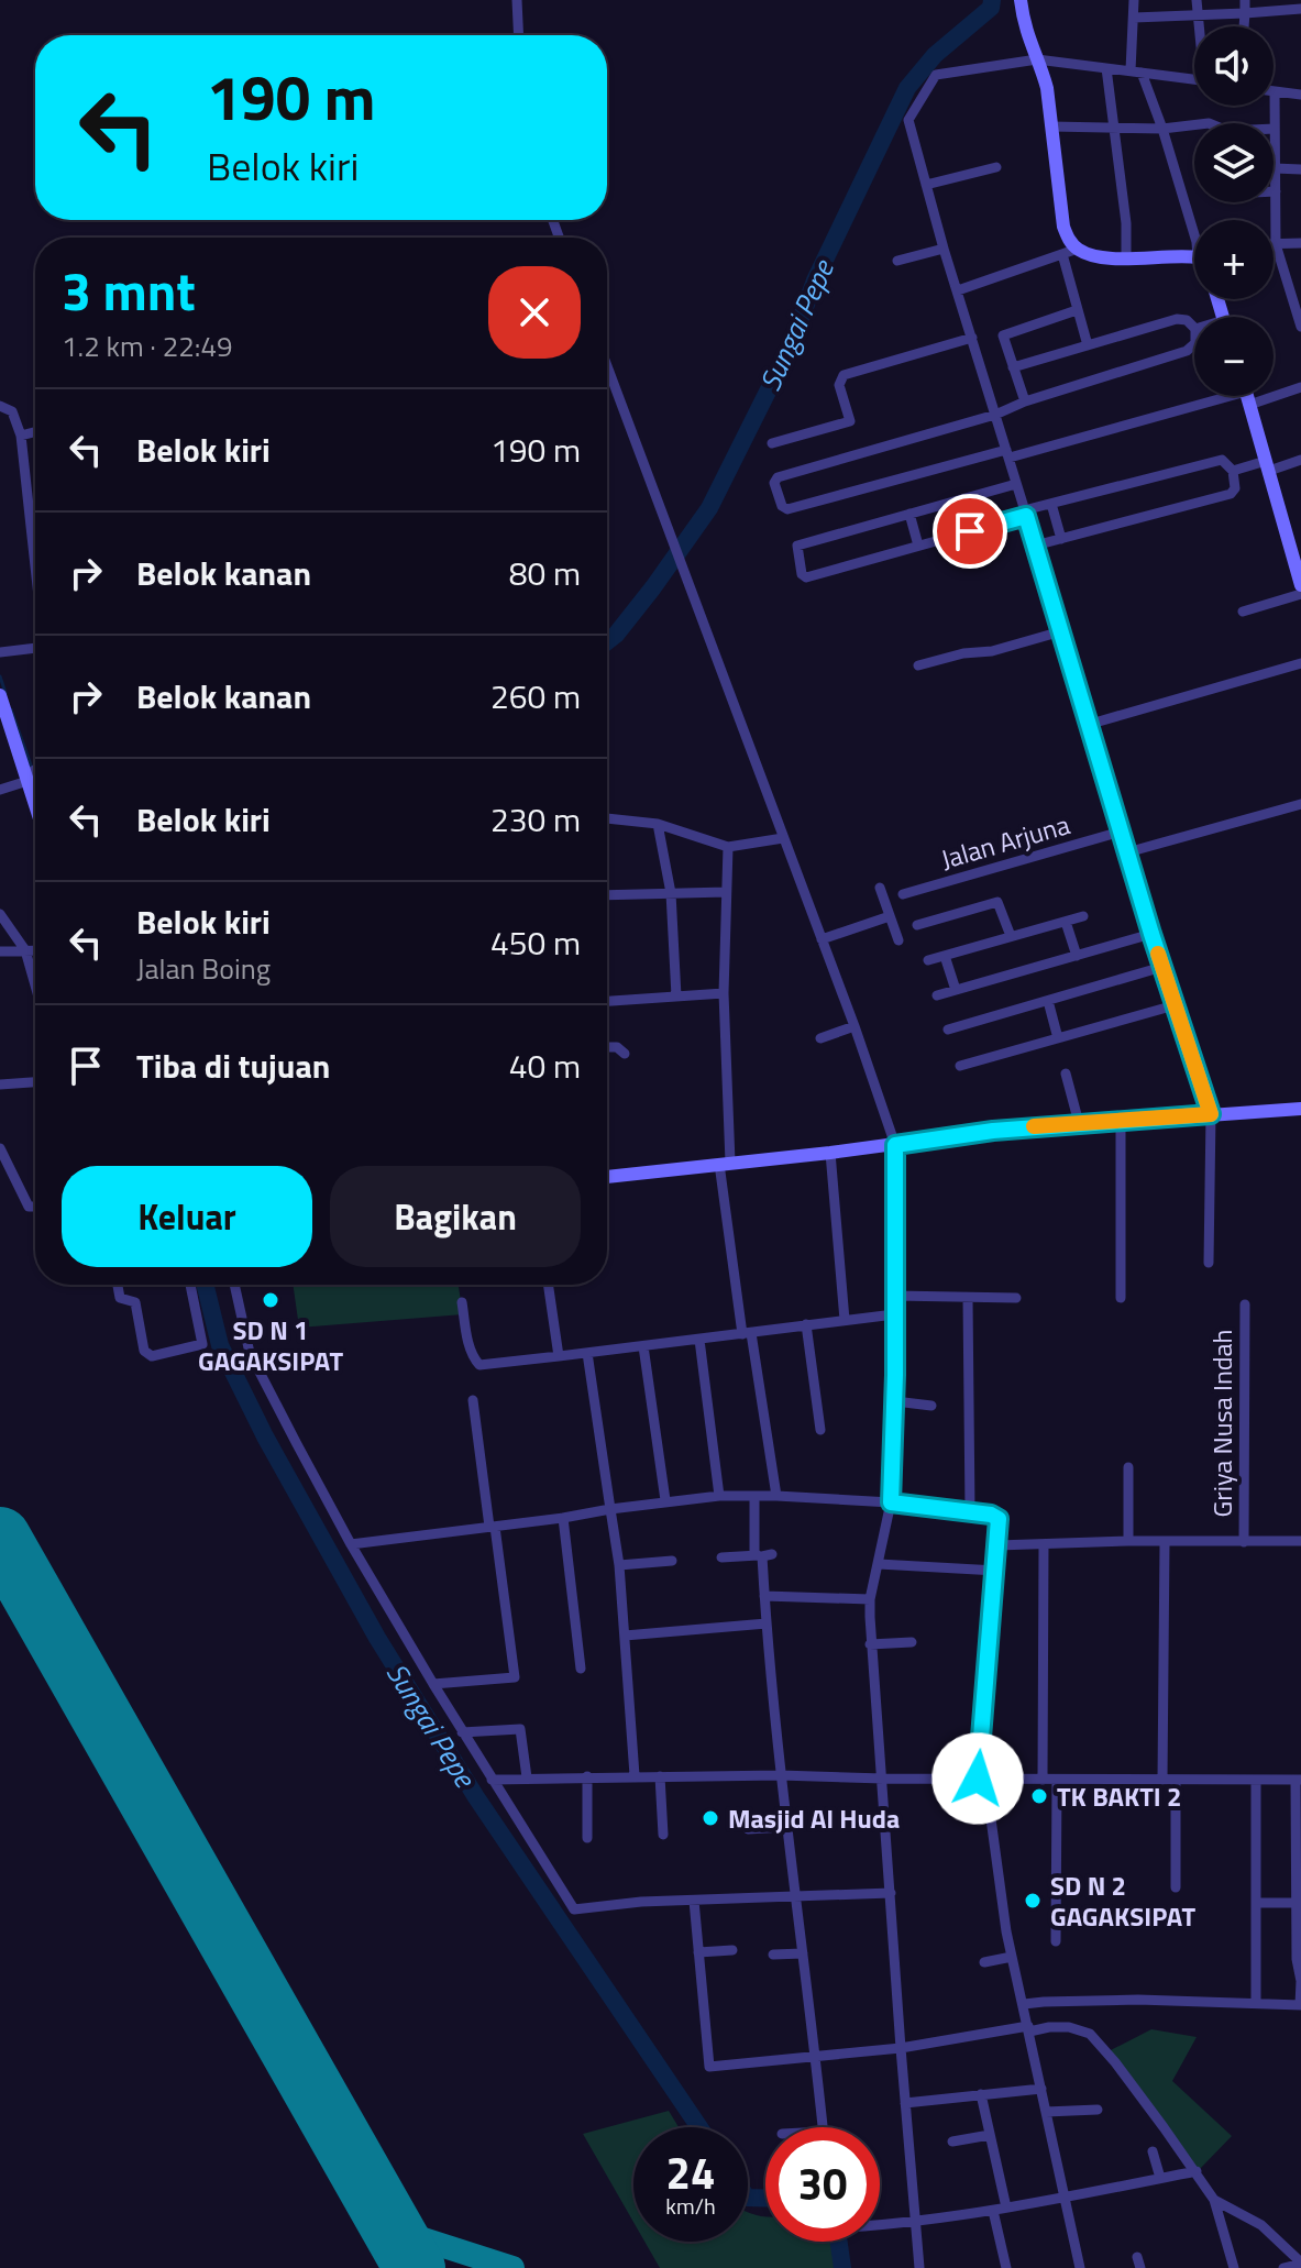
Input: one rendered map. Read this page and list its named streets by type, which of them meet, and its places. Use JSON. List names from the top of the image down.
{
  "streets": {
    "street": ["Jalan Arjuna", "Griya Nusa Indah"]
  },
  "water": ["Sungai Pepe"],
  "places": [
    "SD N 1 GAGAKSIPAT",
    "TK BAKTI 2",
    "Masjid Al Huda",
    "SD N 2 GAGAKSIPAT"
  ],
  "page": {
    "map_buttons": ["+", "−"],
    "turn": ["190 m", "Belok kiri"],
    "heading": ["3 mnt", "1.2 km · 22:49"],
    "list": [
      {
        "name": "Belok kiri",
        "value": "190 m"
      },
      {
        "name": "Belok kanan",
        "value": "80 m"
      },
      {
        "name": "Belok kanan",
        "value": "260 m"
      },
      {
        "name": "Belok kiri",
        "value": "230 m"
      },
      {
        "name": "Belok kiri",
        "note": "Jalan Boing",
        "value": "450 m"
      },
      {
        "name": "Tiba di tujuan",
        "value": "40 m"
      }
    ],
    "buttons": ["Keluar", "Bagikan"],
    "speed": "24 km/h",
    "limit": "30"
  }
}
